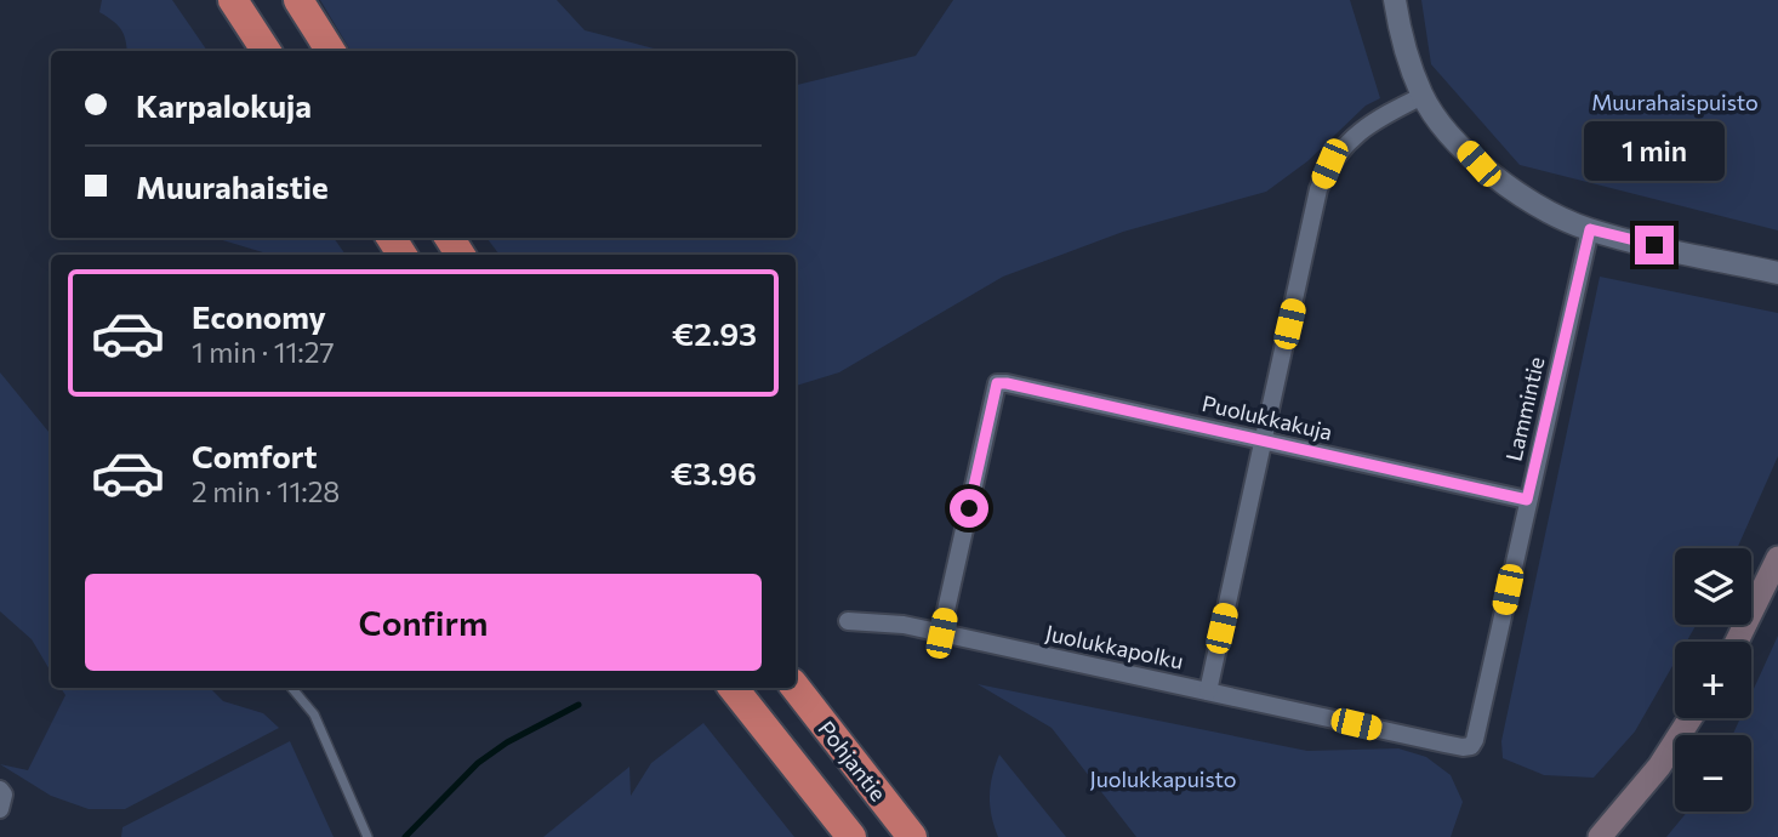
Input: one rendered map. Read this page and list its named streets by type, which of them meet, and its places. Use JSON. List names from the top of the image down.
{
  "streets": {
    "highway": ["Pohjantie"],
    "street": ["Lammintie", "Puolukkakuja", "Juolukkapolku"]
  },
  "crossings": [
    ["Lammintie", "Puolukkakuja"],
    ["Lammintie", "Juolukkapolku"],
    ["Puolukkakuja", "Juolukkapolku"]
  ],
  "parks": ["Muurahaispuisto", "Juolukkapuisto"],
  "page": {
    "banner": ["Karpalokuja", "Muurahaistie"],
    "bubble": "1 min",
    "list": [
      {
        "name": "Economy",
        "note": "1 min · 11:27",
        "value": "€2.93"
      },
      {
        "name": "Comfort",
        "note": "2 min · 11:28",
        "value": "€3.96"
      }
    ],
    "map_buttons": ["+", "−"],
    "buttons": "Confirm"
  }
}
